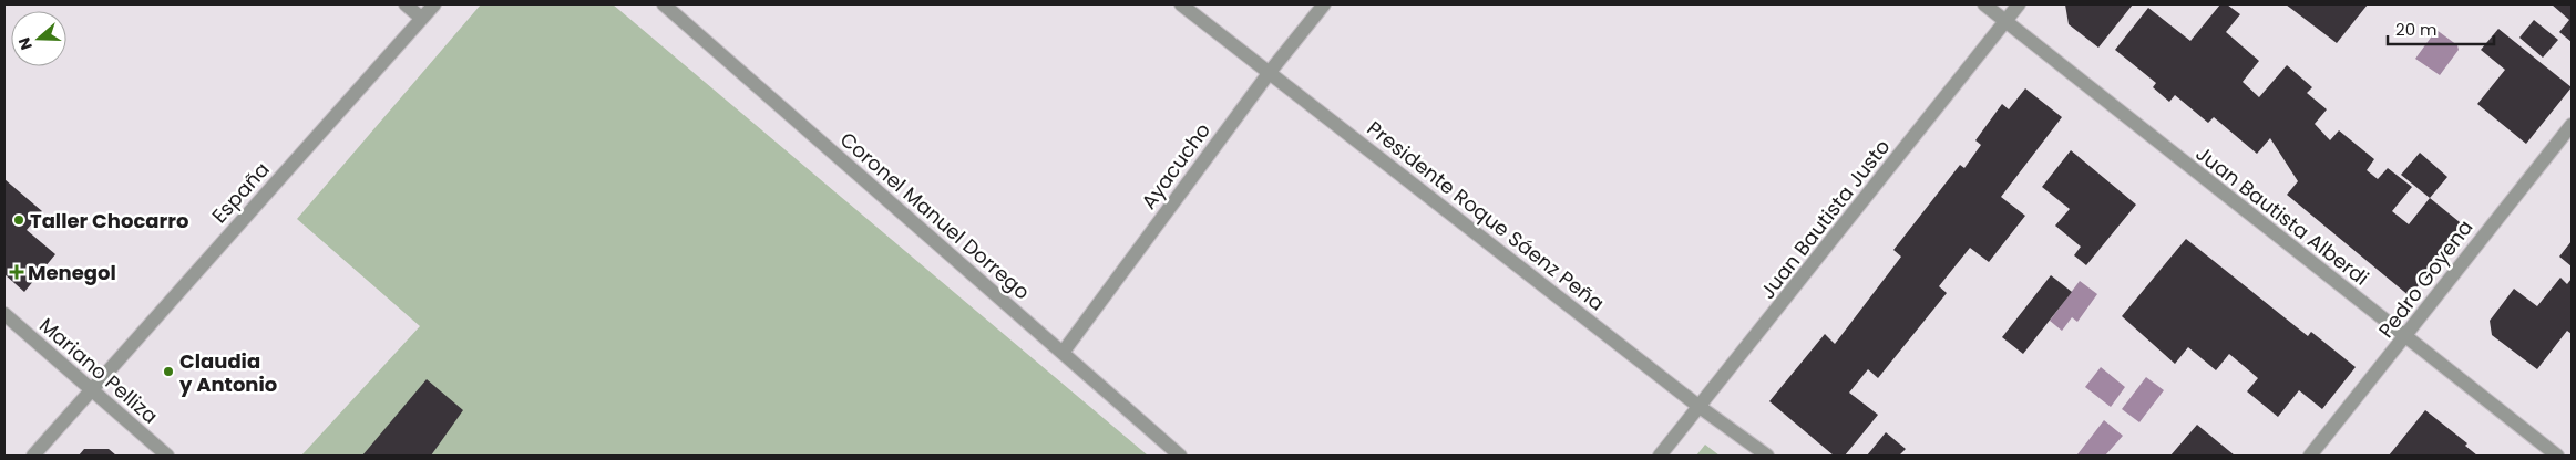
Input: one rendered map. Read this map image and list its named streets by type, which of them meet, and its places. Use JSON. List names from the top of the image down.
{
  "streets": {
    "street": [
      "Ayacucho",
      "España",
      "Coronel Manuel Dorrego",
      "Presidente Roque Sáenz Peña",
      "Juan Bautista Alberdi",
      "Juan Bautista Justo",
      "Pedro Goyena",
      "Mariano Pelliza"
    ]
  },
  "crossings": [
    ["Ayacucho", "Coronel Manuel Dorrego"],
    ["Ayacucho", "Presidente Roque Sáenz Peña"],
    ["España", "Mariano Pelliza"],
    ["Presidente Roque Sáenz Peña", "Juan Bautista Justo"],
    ["Juan Bautista Alberdi", "Juan Bautista Justo"],
    ["Juan Bautista Alberdi", "Pedro Goyena"]
  ],
  "places": {
    "other": ["Taller Chocarro", "Claudia y Antonio"],
    "health": ["Menegol"]
  },
  "scale_bar": "20 m",
  "north": "left"
}
